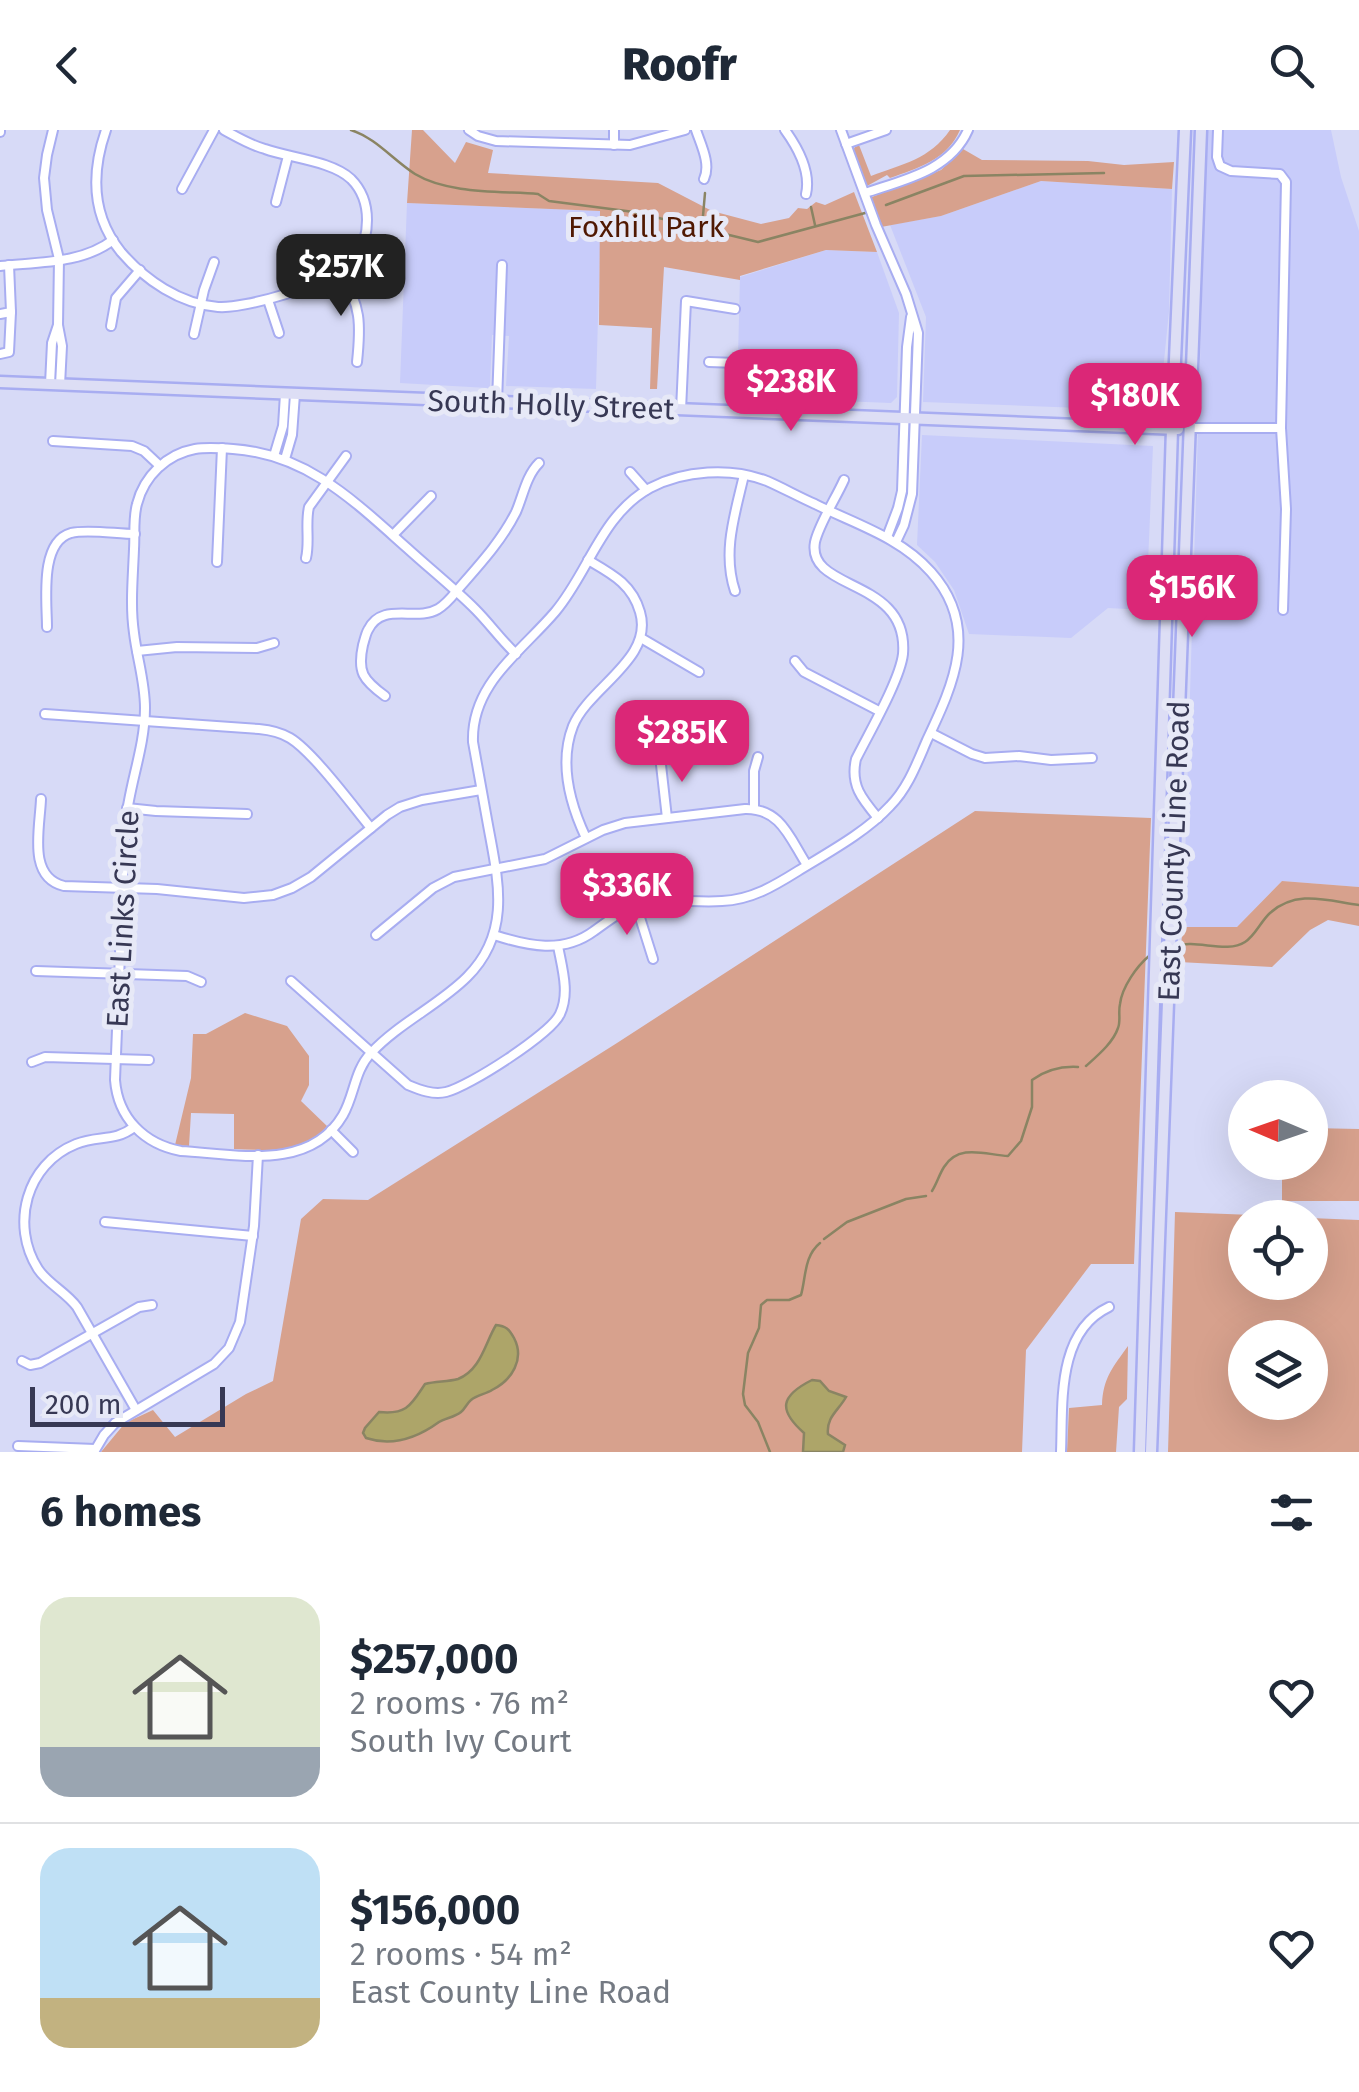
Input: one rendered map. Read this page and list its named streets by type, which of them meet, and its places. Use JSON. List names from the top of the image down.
{
  "streets": {
    "main road": ["South Holly Street", "East County Line Road"],
    "street": ["East Links Circle"]
  },
  "crossings": [
    ["South Holly Street", "East County Line Road"]
  ],
  "parks": ["Foxhill Park"],
  "scale_bar": "200 m",
  "north": "left",
  "page": {
    "header": "Roofr",
    "price": [
      "$257K",
      "$238K",
      "$180K",
      "$156K",
      "$285K",
      "$336K"
    ],
    "scale": "200 m",
    "heading": "6 homes",
    "list": [
      {
        "name": "$257,000",
        "note": "2 rooms · 76 m² · South Ivy Court"
      },
      {
        "name": "$156,000",
        "note": "2 rooms · 54 m² · East County Line Road"
      }
    ]
  }
}
